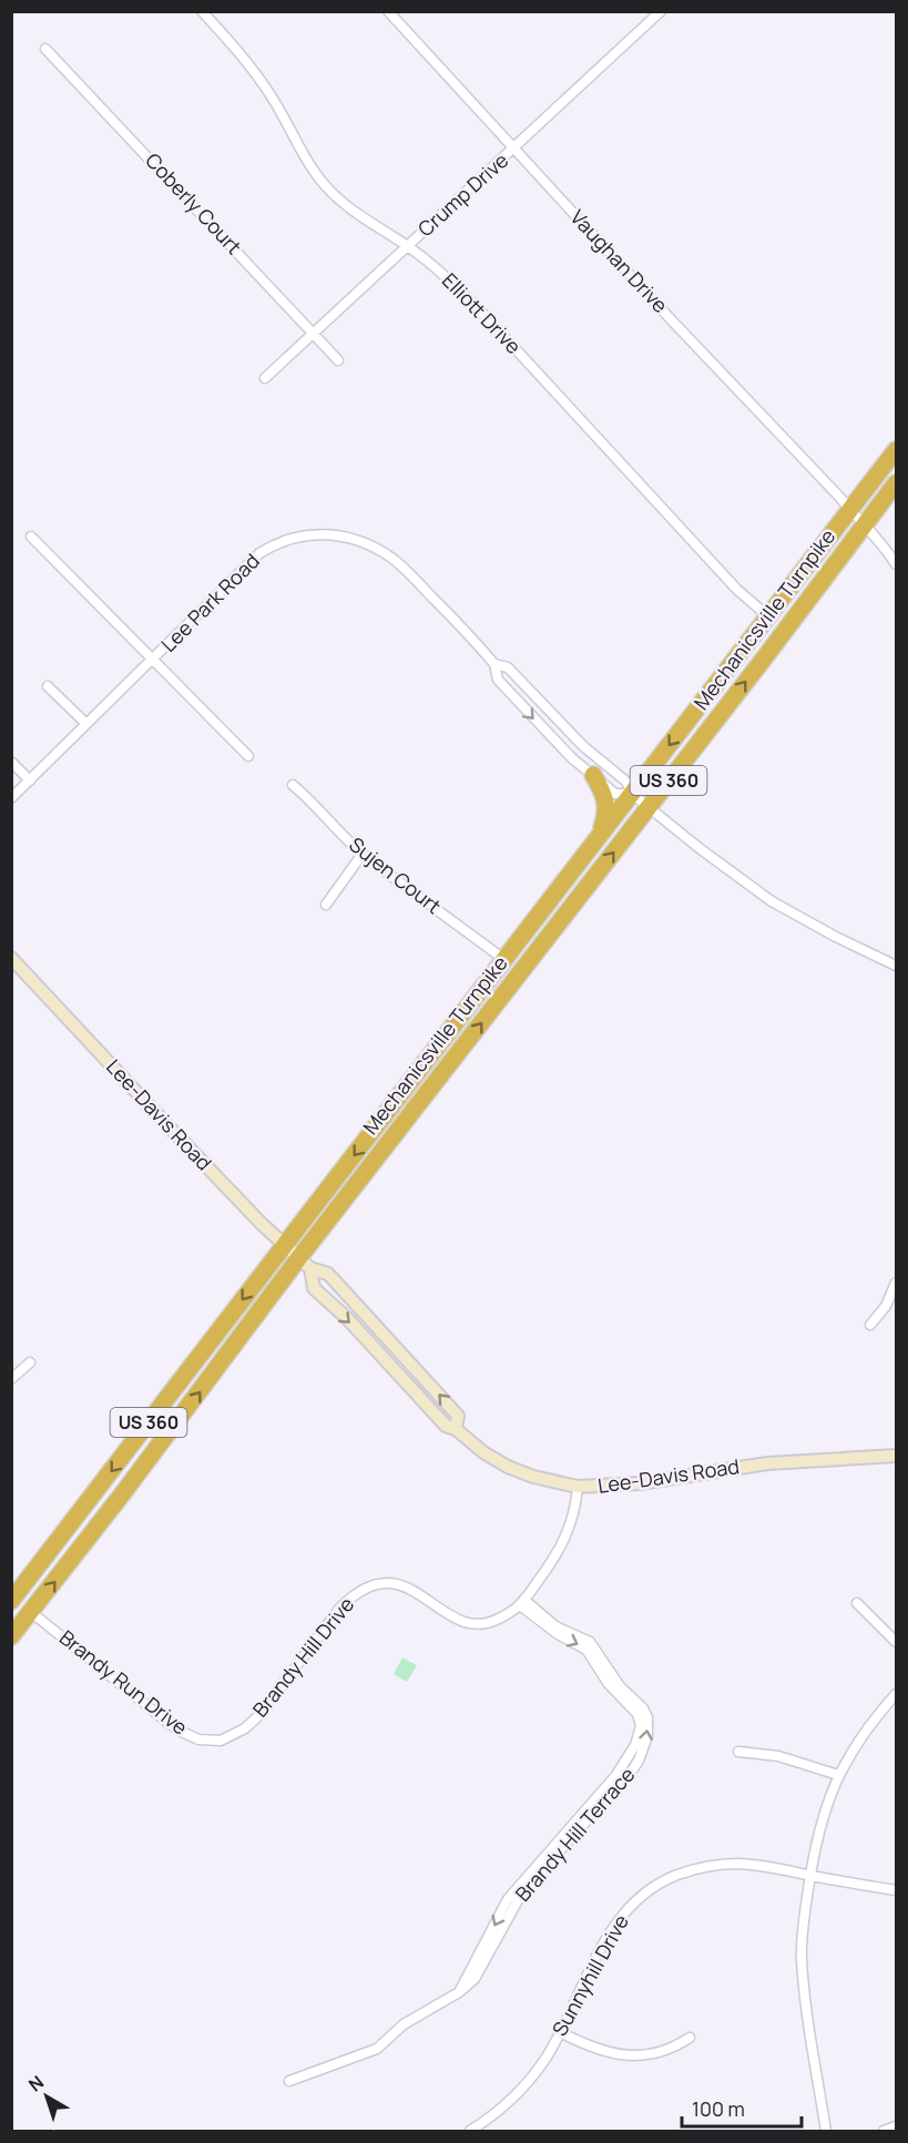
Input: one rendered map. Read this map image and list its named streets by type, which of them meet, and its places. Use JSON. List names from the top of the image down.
{
  "streets": {
    "highway": ["Mechanicsville Turnpike", "US 360"],
    "main road": ["Lee-Davis Road"],
    "street": [
      "Crump Drive",
      "Coberly Court",
      "Vaughan Drive",
      "Elliott Drive",
      "Lee Park Road",
      "Sujen Court",
      "Brandy Hill Drive",
      "Brandy Run Drive",
      "Brandy Hill Terrace",
      "Sunnyhill Drive"
    ]
  },
  "crossings": [
    ["Crump Drive", "Coberly Court"],
    ["Crump Drive", "Vaughan Drive"],
    ["Crump Drive", "Elliott Drive"],
    ["Vaughan Drive", "Mechanicsville Turnpike"],
    ["Elliott Drive", "Mechanicsville Turnpike"],
    ["Lee Park Road", "Mechanicsville Turnpike"],
    ["Mechanicsville Turnpike", "Sujen Court"],
    ["Mechanicsville Turnpike", "Lee-Davis Road"],
    ["Mechanicsville Turnpike", "Brandy Run Drive"],
    ["Lee-Davis Road", "Brandy Hill Drive"],
    ["Brandy Hill Drive", "Brandy Run Drive"],
    ["Brandy Hill Drive", "Brandy Hill Terrace"]
  ],
  "scale_bar": "100 m",
  "north": "top left"
}
